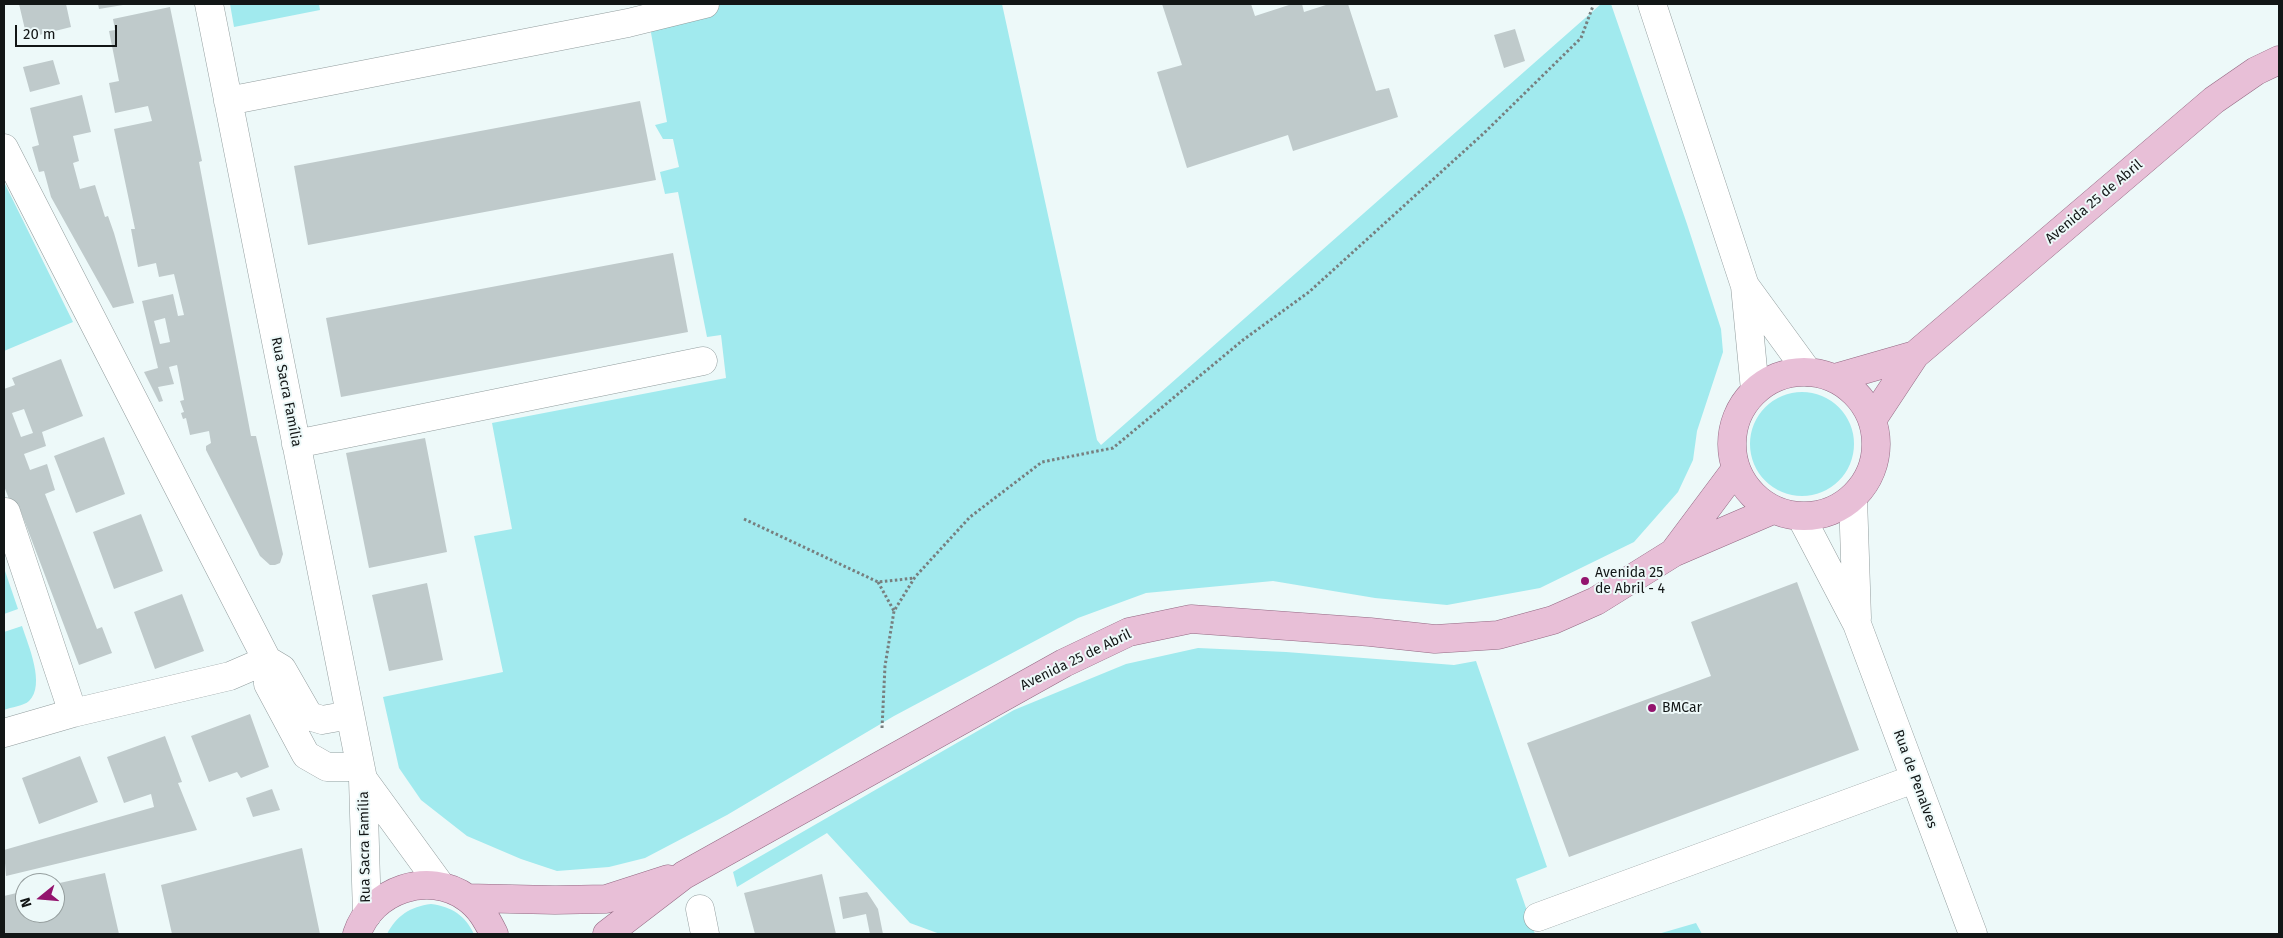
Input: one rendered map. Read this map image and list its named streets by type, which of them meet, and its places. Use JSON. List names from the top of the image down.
{
  "streets": {
    "main road": ["Avenida 25 de Abril"],
    "street": ["Rua Sacra Família", "Rua de Penalves"]
  },
  "crossings": [
    ["Avenida 25 de Abril", "Rua Sacra Família"]
  ],
  "places": ["Avenida 25 de Abril - 4", "BMCar"],
  "scale_bar": "20 m",
  "north": "left"
}
